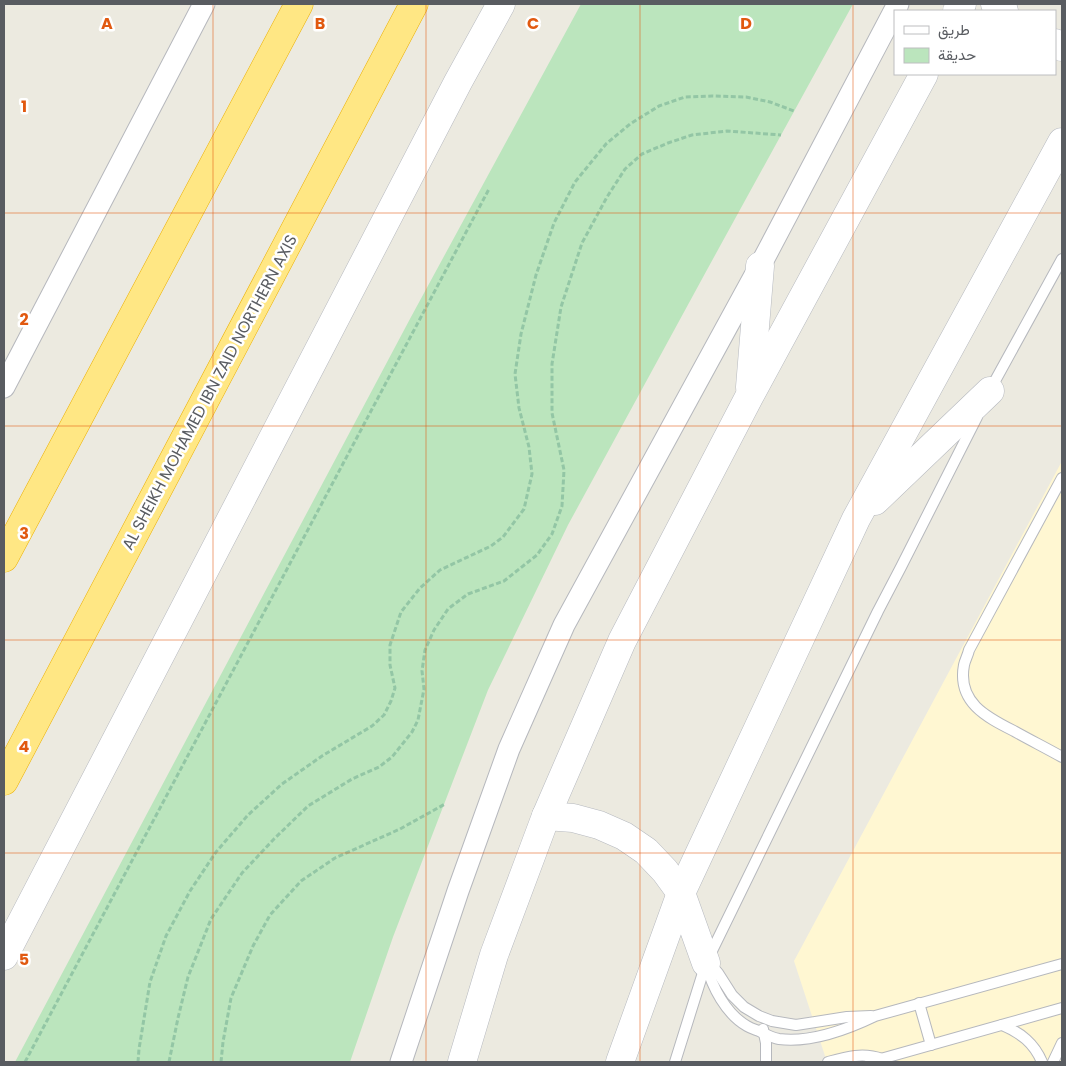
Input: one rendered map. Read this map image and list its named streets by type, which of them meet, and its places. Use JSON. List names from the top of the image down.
{
  "streets": {
    "highway": ["AL SHEIKH MOHAMED IBN ZAID NORTHERN AXIS"]
  },
  "legend": ["طريق", "حديقة"],
  "grid": {
    "columns": [
      "A",
      "B",
      "C",
      "D"
    ],
    "rows": [
      "1",
      "2",
      "3",
      "4",
      "5"
    ]
  }
}
